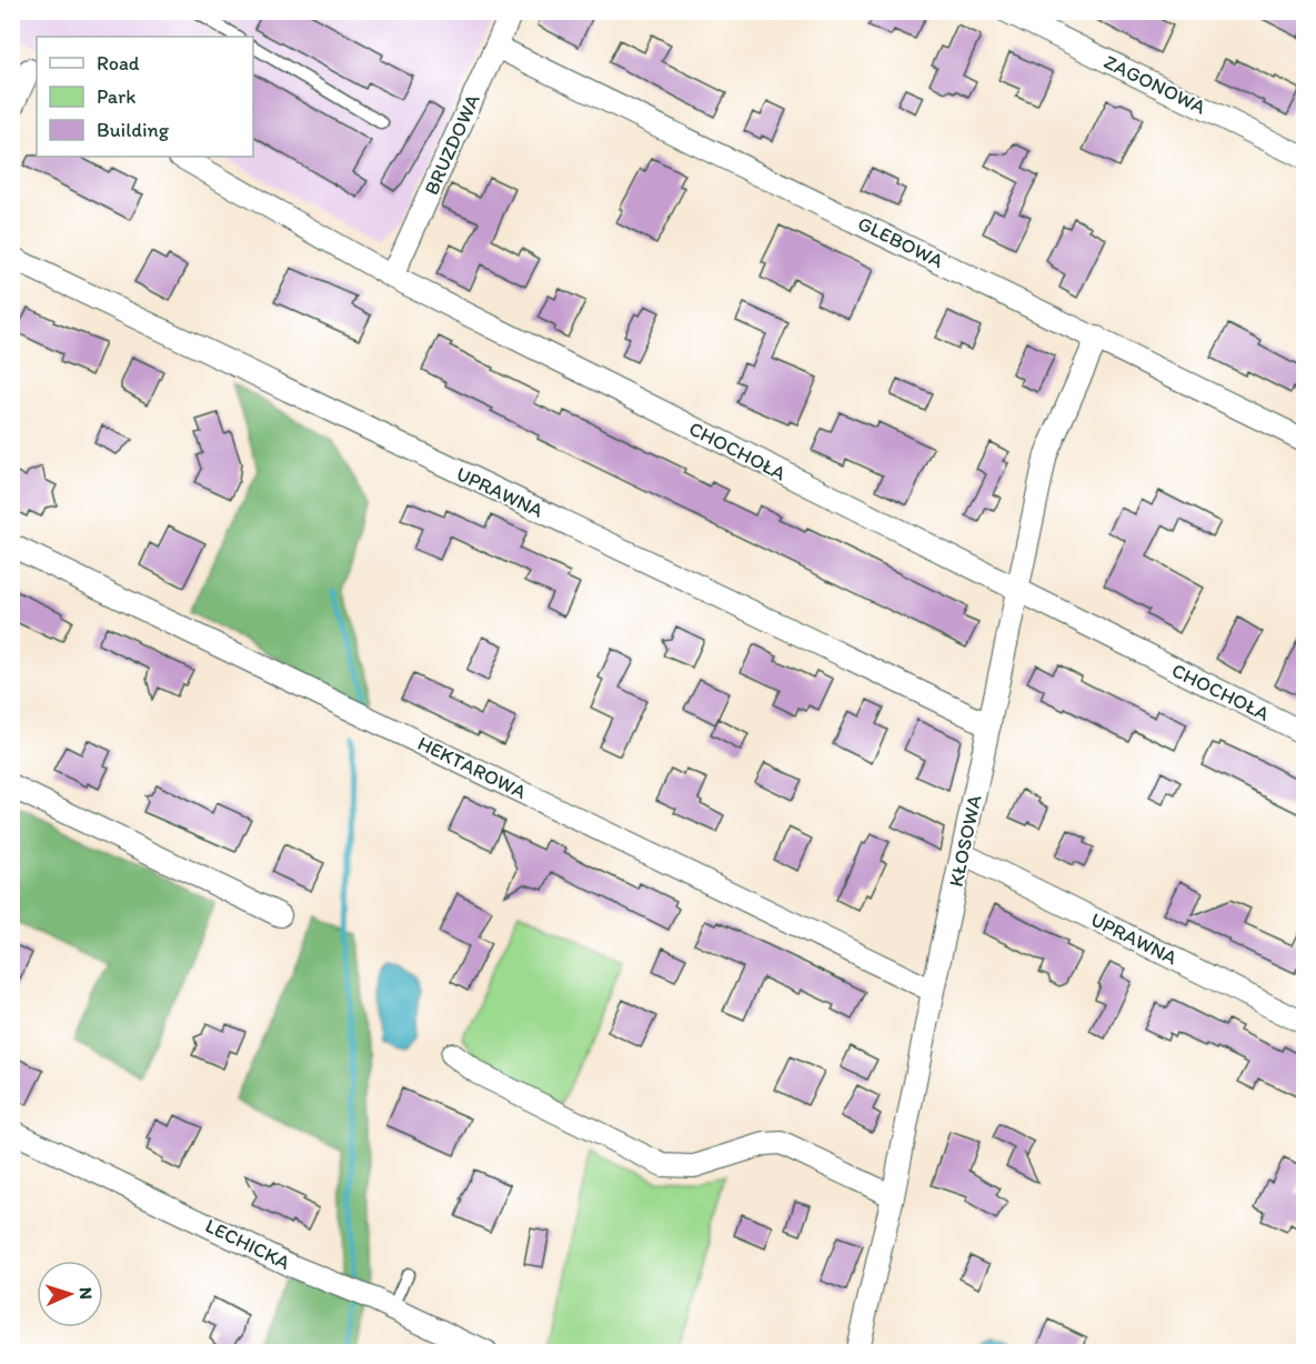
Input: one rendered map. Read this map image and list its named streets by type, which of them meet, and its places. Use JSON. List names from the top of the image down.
{
  "streets": {
    "street": [
      "ZAGONOWA",
      "BRUZDOWA",
      "GLEBOWA",
      "CHOCHOŁA",
      "UPRAWNA",
      "HEKTAROWA",
      "KŁOSOWA",
      "LECHICKA"
    ]
  },
  "crossings": [
    ["BRUZDOWA", "GLEBOWA"],
    ["BRUZDOWA", "CHOCHOŁA"],
    ["GLEBOWA", "KŁOSOWA"],
    ["CHOCHOŁA", "KŁOSOWA"],
    ["UPRAWNA", "KŁOSOWA"],
    ["HEKTAROWA", "KŁOSOWA"]
  ],
  "legend": ["Road", "Park", "Building"],
  "north": "right"
}
